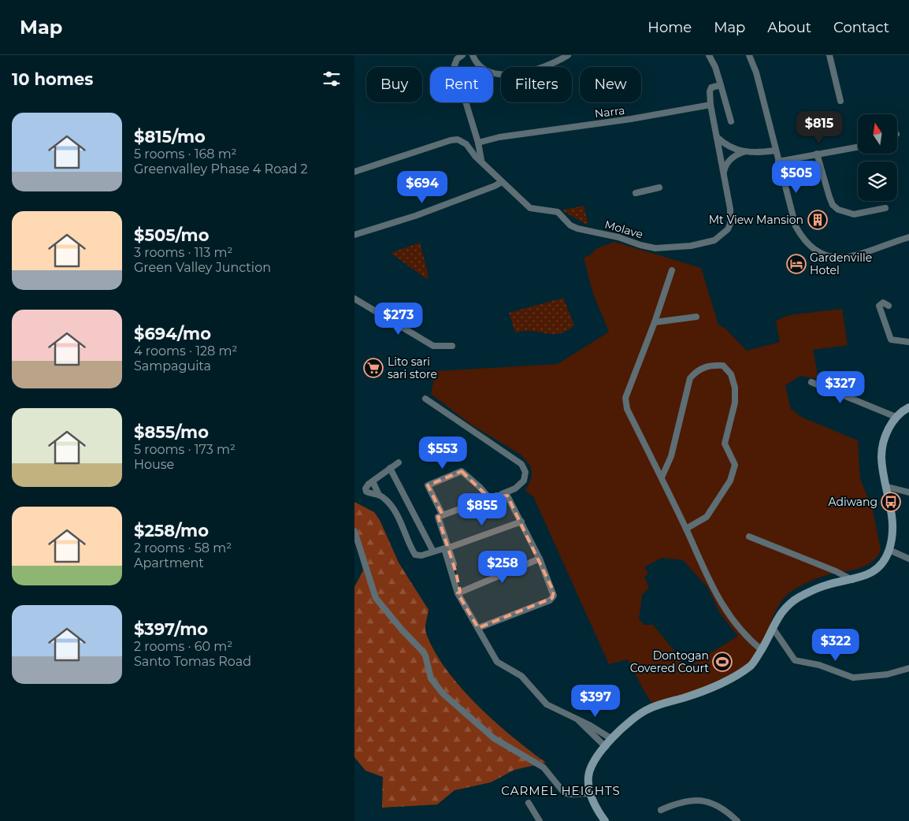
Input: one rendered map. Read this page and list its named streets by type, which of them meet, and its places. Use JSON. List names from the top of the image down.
{
  "streets": {
    "street": ["Narra", "Molave"]
  },
  "districts": ["CARMEL HEIGHTS"],
  "places": {
    "building": ["Mt View Mansion"],
    "hotel": ["Gardenville Hotel"],
    "supermarket": ["Lito sari sari store"],
    "bus stop": ["Adiwang"],
    "sports": ["Dontogan Covered Court"]
  },
  "north": "top",
  "page": {
    "header": "Map",
    "nav": [
      "Home",
      "Map",
      "About",
      "Contact"
    ],
    "heading": "10 homes",
    "chip": [
      "Buy",
      "Rent",
      "Filters",
      "New"
    ],
    "list": [
      {
        "name": "$815/mo",
        "note": "5 rooms · 168 m² · Greenvalley Phase 4 Road 2"
      },
      {
        "name": "$505/mo",
        "note": "3 rooms · 113 m² · Green Valley Junction"
      },
      {
        "name": "$694/mo",
        "note": "4 rooms · 128 m² · Sampaguita"
      },
      {
        "name": "$855/mo",
        "note": "5 rooms · 173 m² · House"
      },
      {
        "name": "$258/mo",
        "note": "2 rooms · 58 m² · Apartment"
      },
      {
        "name": "$397/mo",
        "note": "2 rooms · 60 m² · Santo Tomas Road"
      }
    ],
    "price": [
      "$815",
      "$505",
      "$694",
      "$273",
      "$327",
      "$553",
      "$855",
      "$258",
      "$322",
      "$397"
    ]
  }
}
